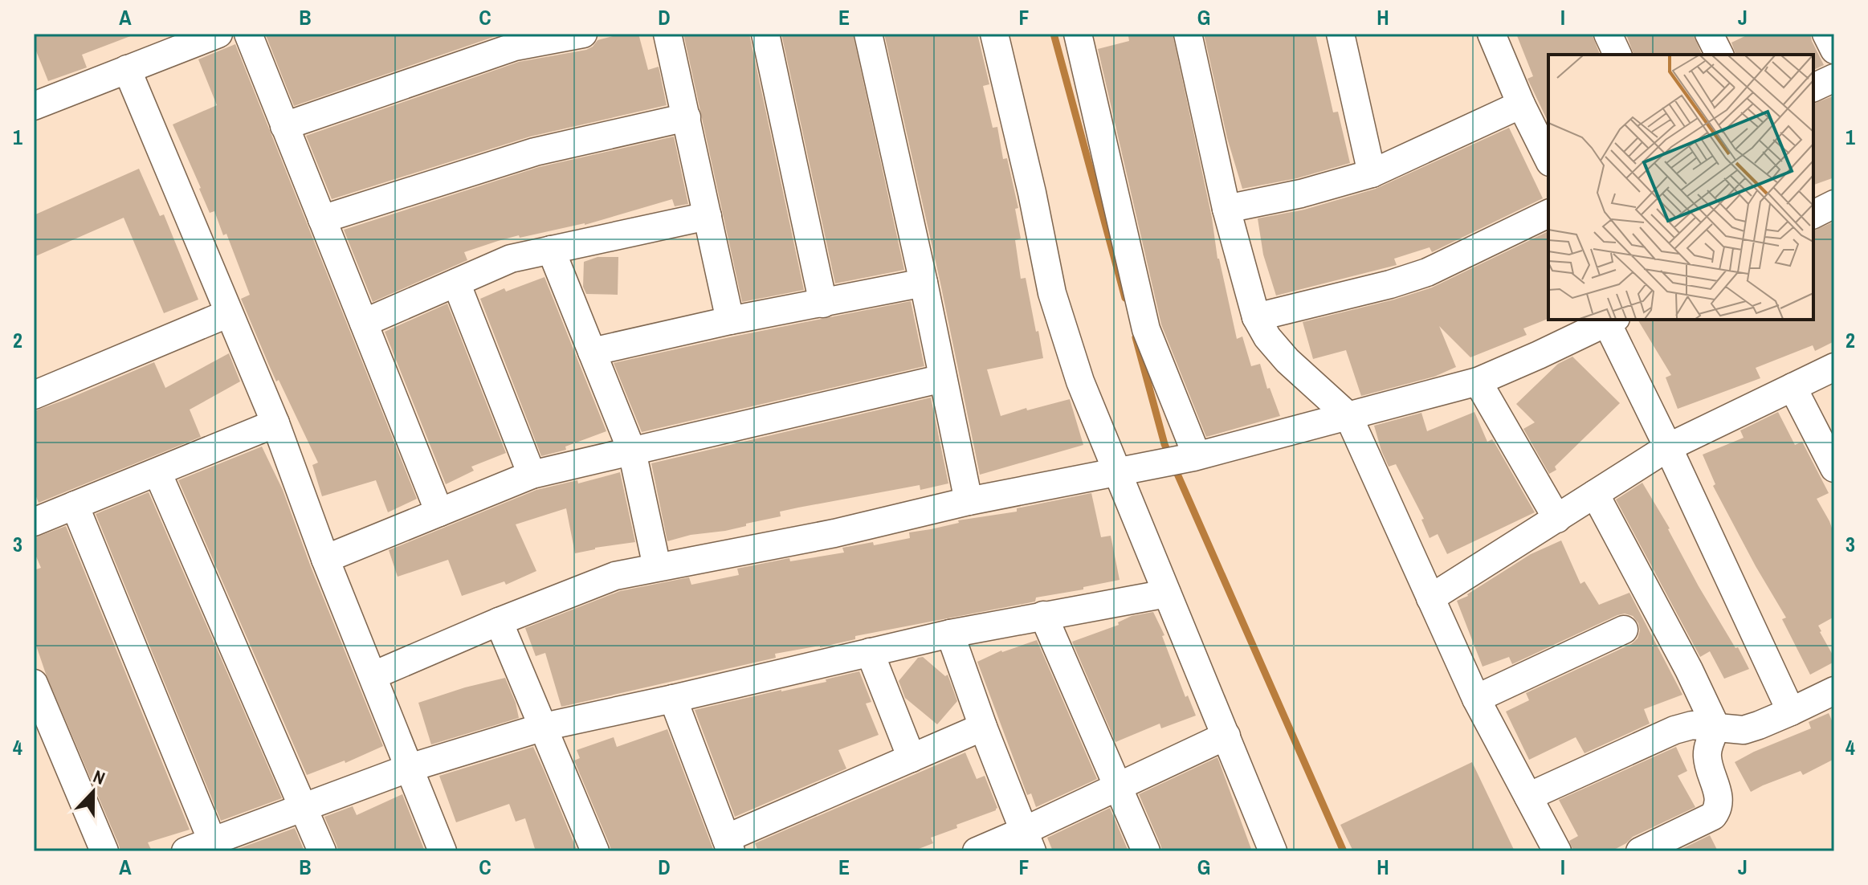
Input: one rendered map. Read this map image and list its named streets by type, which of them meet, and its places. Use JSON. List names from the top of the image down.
{
  "north": "top",
  "grid": {
    "columns": [
      "A",
      "B",
      "C",
      "D",
      "E",
      "F",
      "G",
      "H",
      "I",
      "J"
    ],
    "rows": [
      "1",
      "2",
      "3",
      "4"
    ]
  }
}
